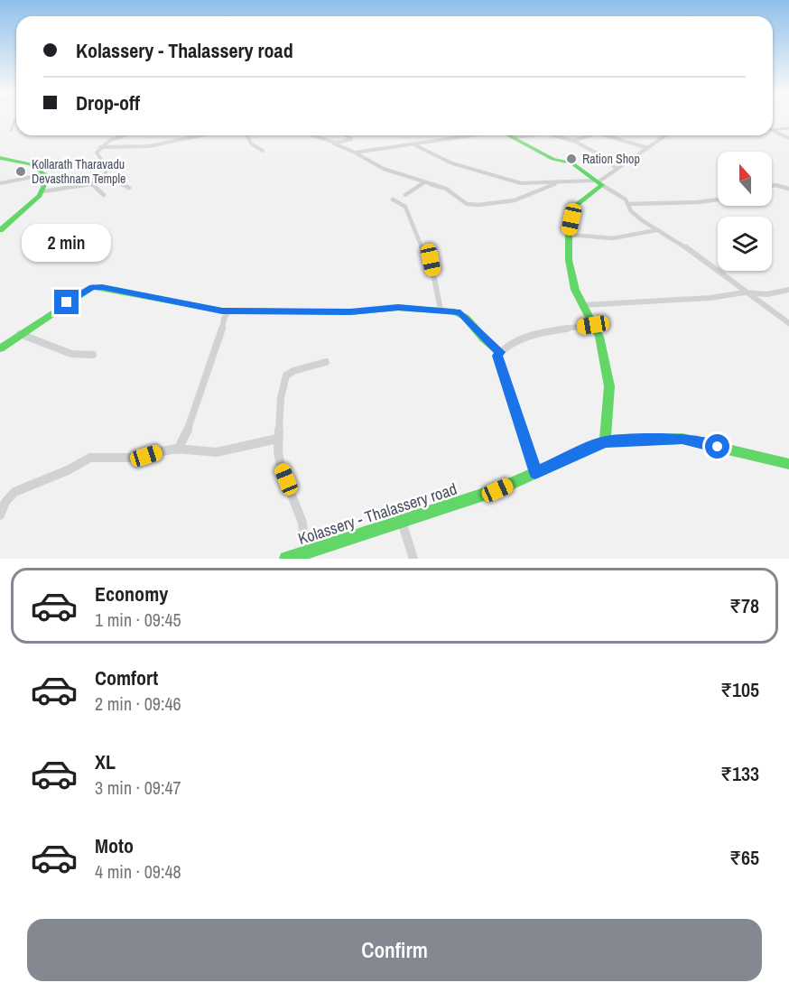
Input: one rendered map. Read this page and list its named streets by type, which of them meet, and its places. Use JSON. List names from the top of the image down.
{
  "streets": {
    "main road": ["Kolassery - Thalassery road"]
  },
  "places": ["Ration Shop", "Kollarath Tharavadu Devasthnam Temple"],
  "north": "top",
  "page": {
    "banner": ["Kolassery - Thalassery road", "Drop-off"],
    "bubble": "2 min",
    "list": [
      {
        "name": "Economy",
        "note": "1 min · 09:45",
        "value": "₹78"
      },
      {
        "name": "Comfort",
        "note": "2 min · 09:46",
        "value": "₹105"
      },
      {
        "name": "XL",
        "note": "3 min · 09:47",
        "value": "₹133"
      },
      {
        "name": "Moto",
        "note": "4 min · 09:48",
        "value": "₹65"
      }
    ],
    "buttons": "Confirm"
  }
}
